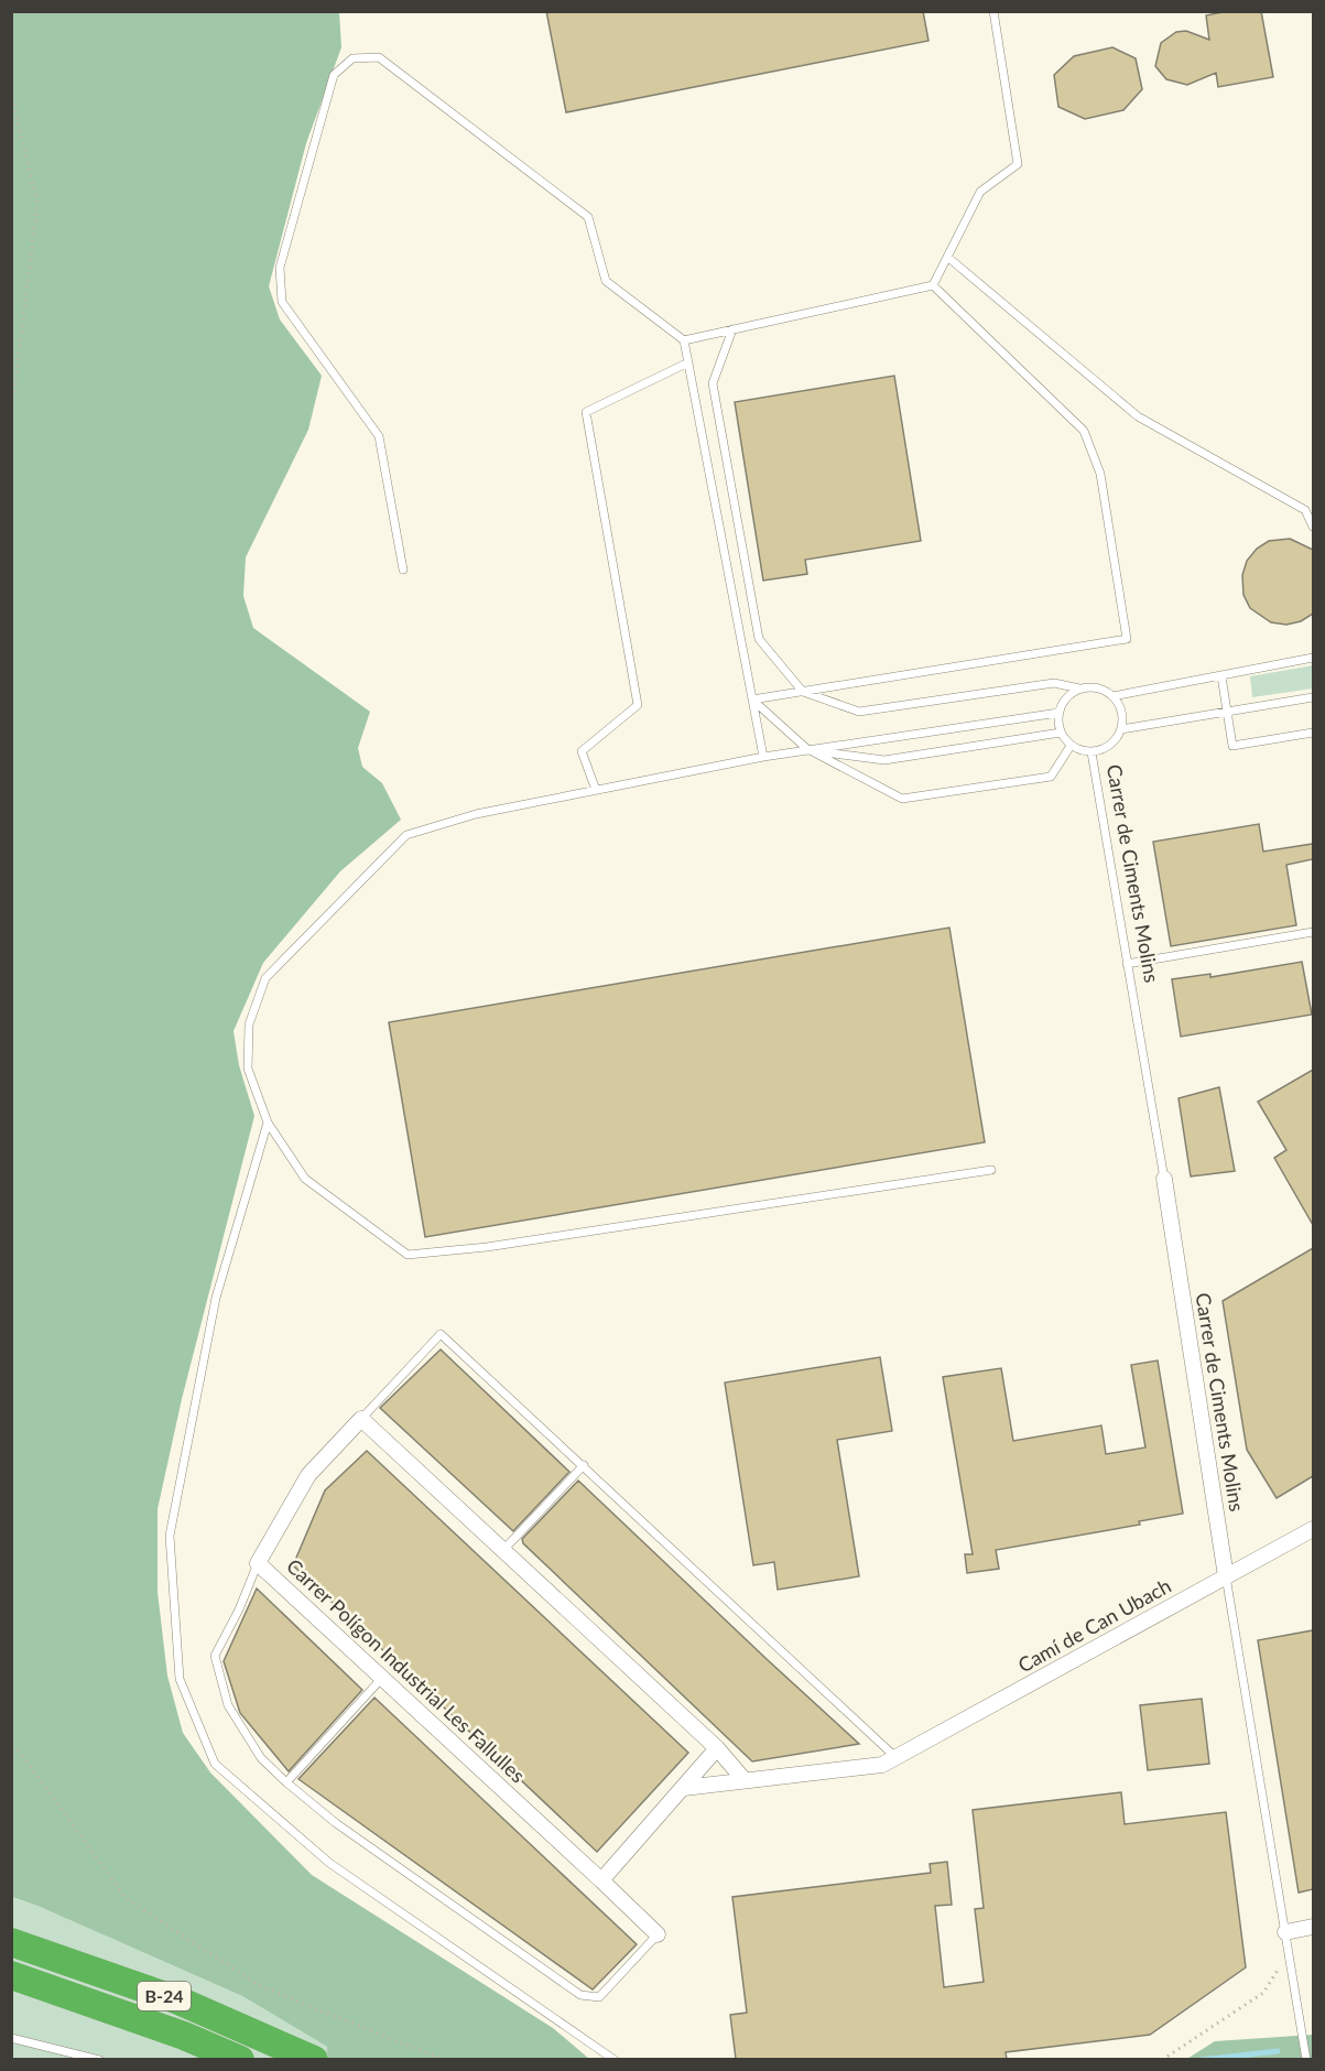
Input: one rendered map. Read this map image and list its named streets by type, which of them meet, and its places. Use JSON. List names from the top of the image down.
{
  "streets": {
    "highway": ["B-24"],
    "street": ["Carrer de Ciments Molins", "Camí de Can Ubach", "Carrer Polígon Industrial Les Fallulles"]
  },
  "crossings": [
    ["Carrer de Ciments Molins", "Camí de Can Ubach"]
  ]
}
